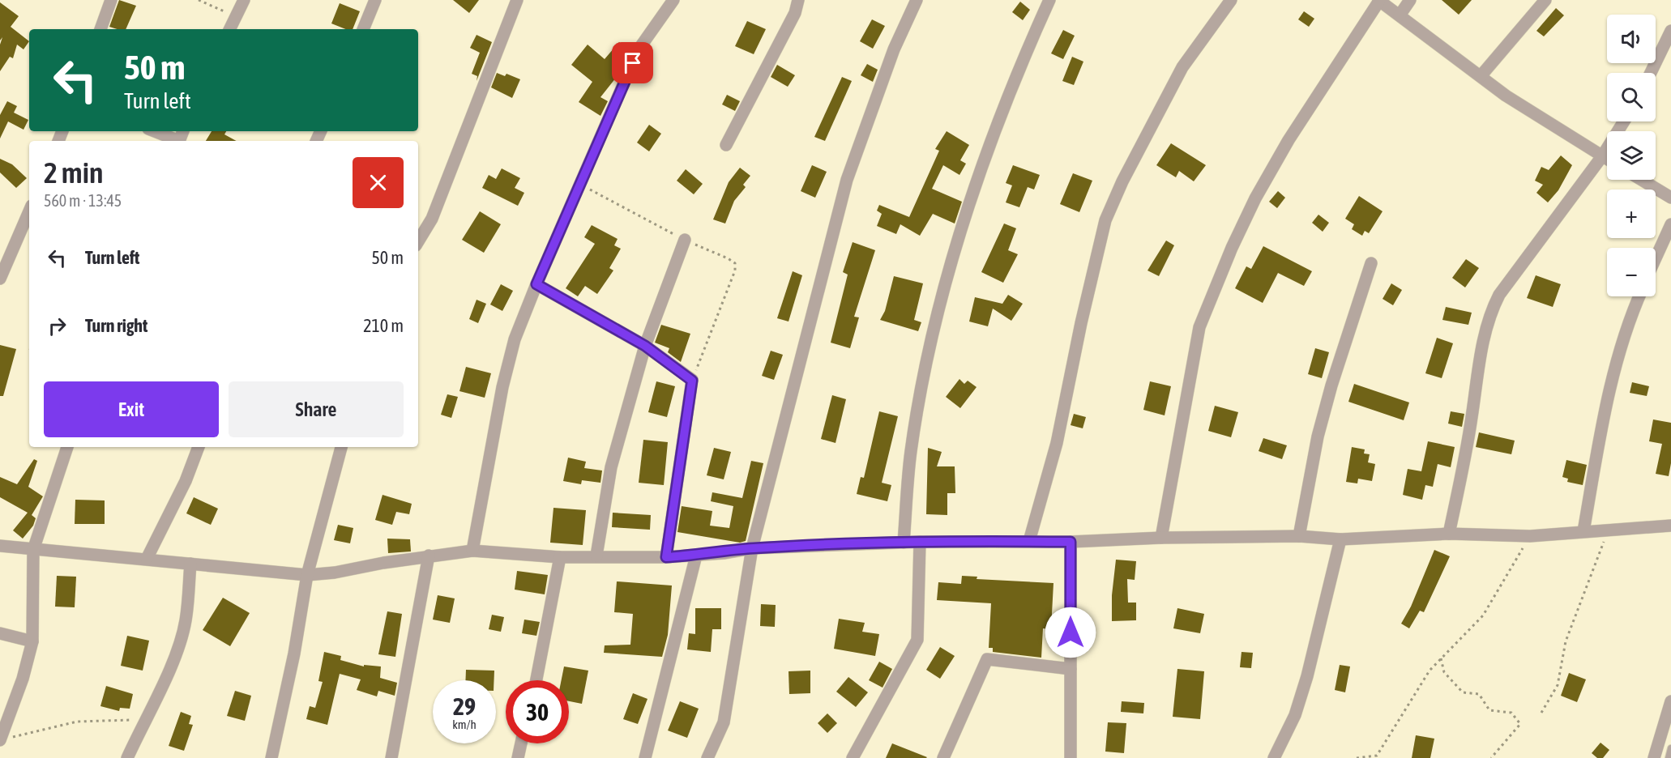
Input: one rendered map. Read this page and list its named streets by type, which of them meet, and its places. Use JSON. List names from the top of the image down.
{
  "page": {
    "map_buttons": ["+", "−"],
    "turn": ["50 m", "Turn left"],
    "heading": ["2 min", "560 m · 13:45"],
    "list": [
      {
        "name": "Turn left",
        "value": "50 m"
      },
      {
        "name": "Turn right",
        "value": "210 m"
      }
    ],
    "buttons": ["Exit", "Share"],
    "speed": "29 km/h",
    "limit": "30"
  }
}
